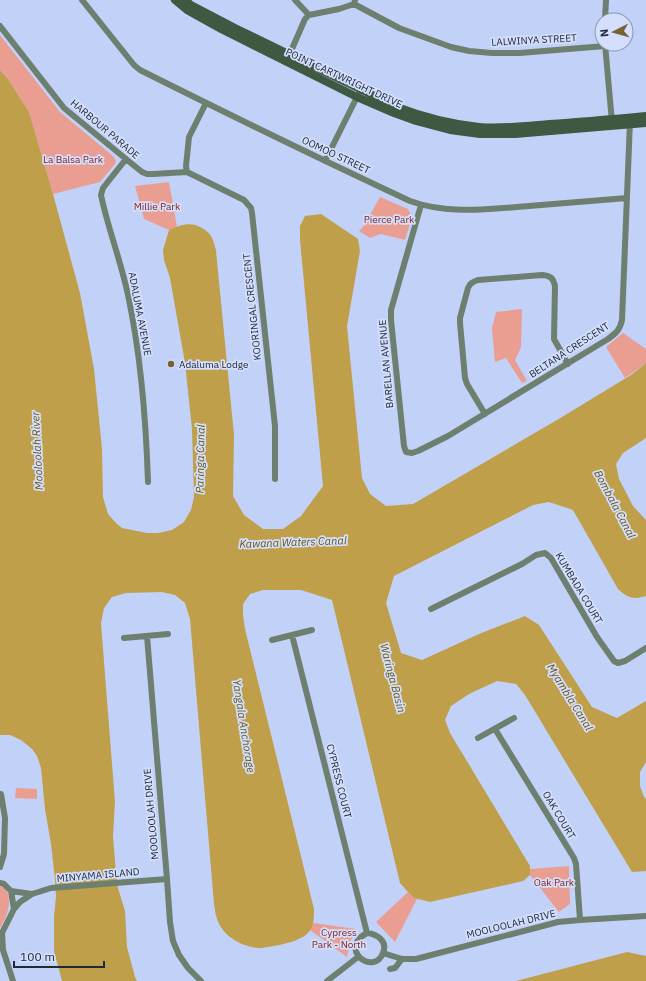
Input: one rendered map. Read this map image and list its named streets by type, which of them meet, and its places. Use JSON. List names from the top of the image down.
{
  "streets": {
    "main road": ["POINT CARTWRIGHT DRIVE"],
    "street": [
      "LALWINYA STREET",
      "HARBOUR PARADE",
      "OOMOO STREET",
      "KOORINGAL CRESCENT",
      "ADALUMA AVENUE",
      "BELTANA CRESCENT",
      "BARELLAN AVENUE",
      "KUMBADA COURT",
      "CYPRESS COURT",
      "MOOLOOLAH DRIVE",
      "OAK COURT",
      "MINYAMA ISLAND"
    ]
  },
  "crossings": [
    ["POINT CARTWRIGHT DRIVE", "BELTANA CRESCENT"],
    ["HARBOUR PARADE", "KOORINGAL CRESCENT"],
    ["HARBOUR PARADE", "ADALUMA AVENUE"],
    ["OOMOO STREET", "BELTANA CRESCENT"],
    ["OOMOO STREET", "BARELLAN AVENUE"],
    ["BELTANA CRESCENT", "BARELLAN AVENUE"],
    ["CYPRESS COURT", "MOOLOOLAH DRIVE"],
    ["MOOLOOLAH DRIVE", "OAK COURT"],
    ["MOOLOOLAH DRIVE", "MINYAMA ISLAND"]
  ],
  "water": [
    "Mooloolah River",
    "Paringa Canal",
    "Bombala Canal",
    "Kawana Waters Canal",
    "Waringa Basin",
    "Myambla Canal",
    "Yangala Anchorage"
  ],
  "parks": [
    "La Balsa Park",
    "Millie Park",
    "Pierce Park",
    "Oak Park",
    "Cypress Park - North"
  ],
  "places": ["Adaluma Lodge"],
  "scale_bar": "100 m",
  "north": "left"
}
